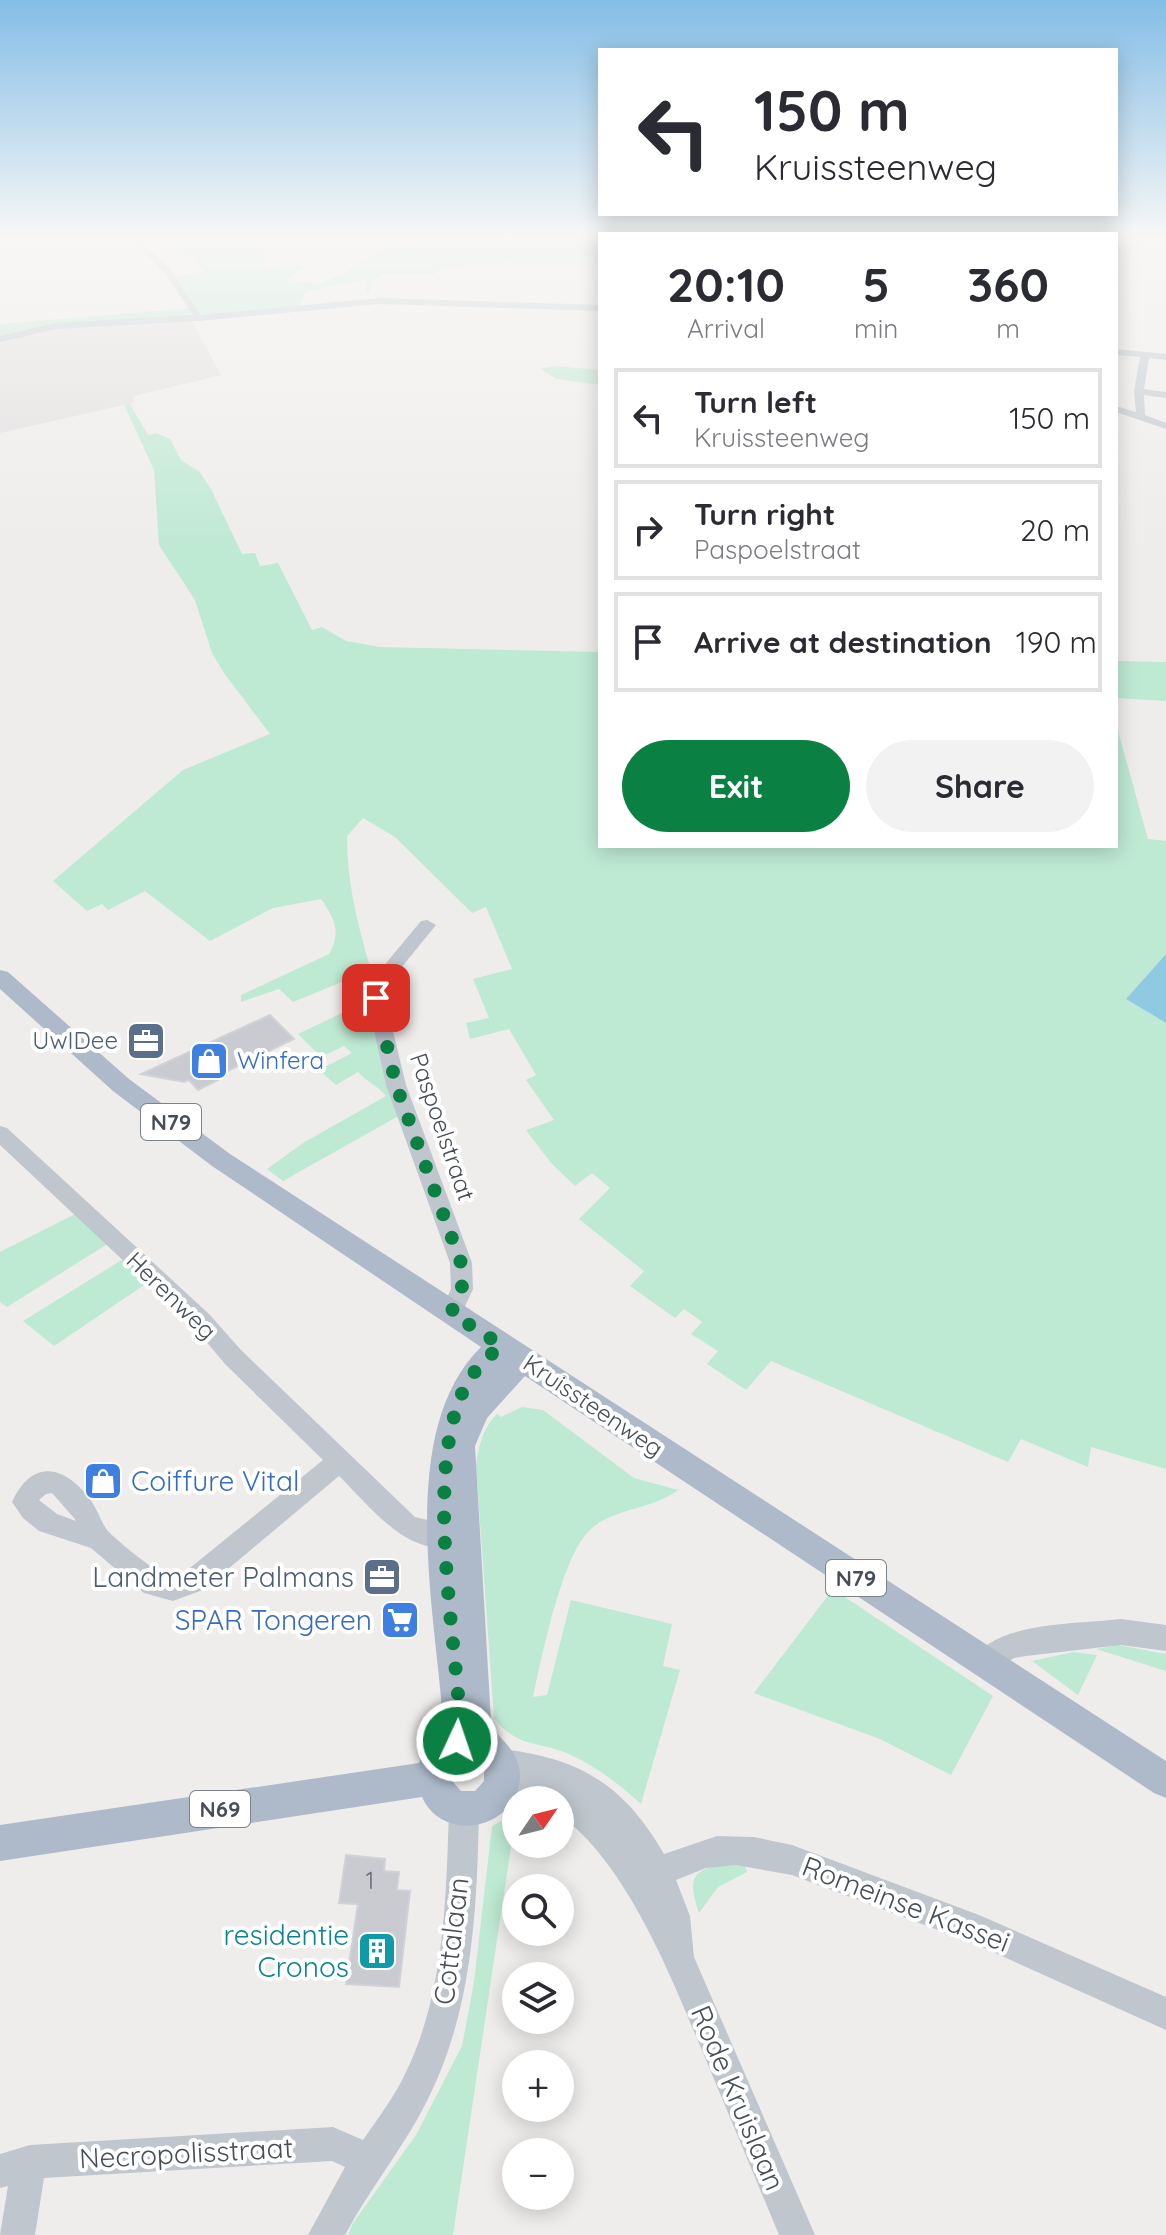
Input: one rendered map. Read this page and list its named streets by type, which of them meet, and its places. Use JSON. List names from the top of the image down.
{
  "streets": {
    "main road": ["N79", "Kruissteenweg", "N69"],
    "street": [
      "Paspoelstraat",
      "Herenweg",
      "Romeinse Kassei",
      "Cottalaan",
      "Rode Kruislaan",
      "Necropolisstraat"
    ]
  },
  "crossings": [
    ["Paspoelstraat", "Kruissteenweg"],
    ["N69", "Cottalaan"],
    ["N69", "Rode Kruislaan"],
    ["Romeinse Kassei", "Rode Kruislaan"],
    ["Cottalaan", "Rode Kruislaan"],
    ["Cottalaan", "Necropolisstraat"]
  ],
  "places": {
    "office": ["UwIDee", "Landmeter Palmans"],
    "shop": ["Winfera", "Coiffure Vital"],
    "supermarket": ["SPAR Tongeren"],
    "building": ["residentie Cronos"]
  },
  "house_numbers": ["1"],
  "north": "top right",
  "page": {
    "turn": ["150 m", "Kruissteenweg"],
    "eta": [
      "20:10",
      "Arrival",
      "5",
      "min",
      "360",
      "m"
    ],
    "list": [
      {
        "name": "Turn left",
        "note": "Kruissteenweg",
        "value": "150 m"
      },
      {
        "name": "Turn right",
        "note": "Paspoelstraat",
        "value": "20 m"
      },
      {
        "name": "Arrive at destination",
        "value": "190 m"
      }
    ],
    "buttons": ["Exit", "Share"],
    "map_buttons": ["+", "−"]
  }
}
